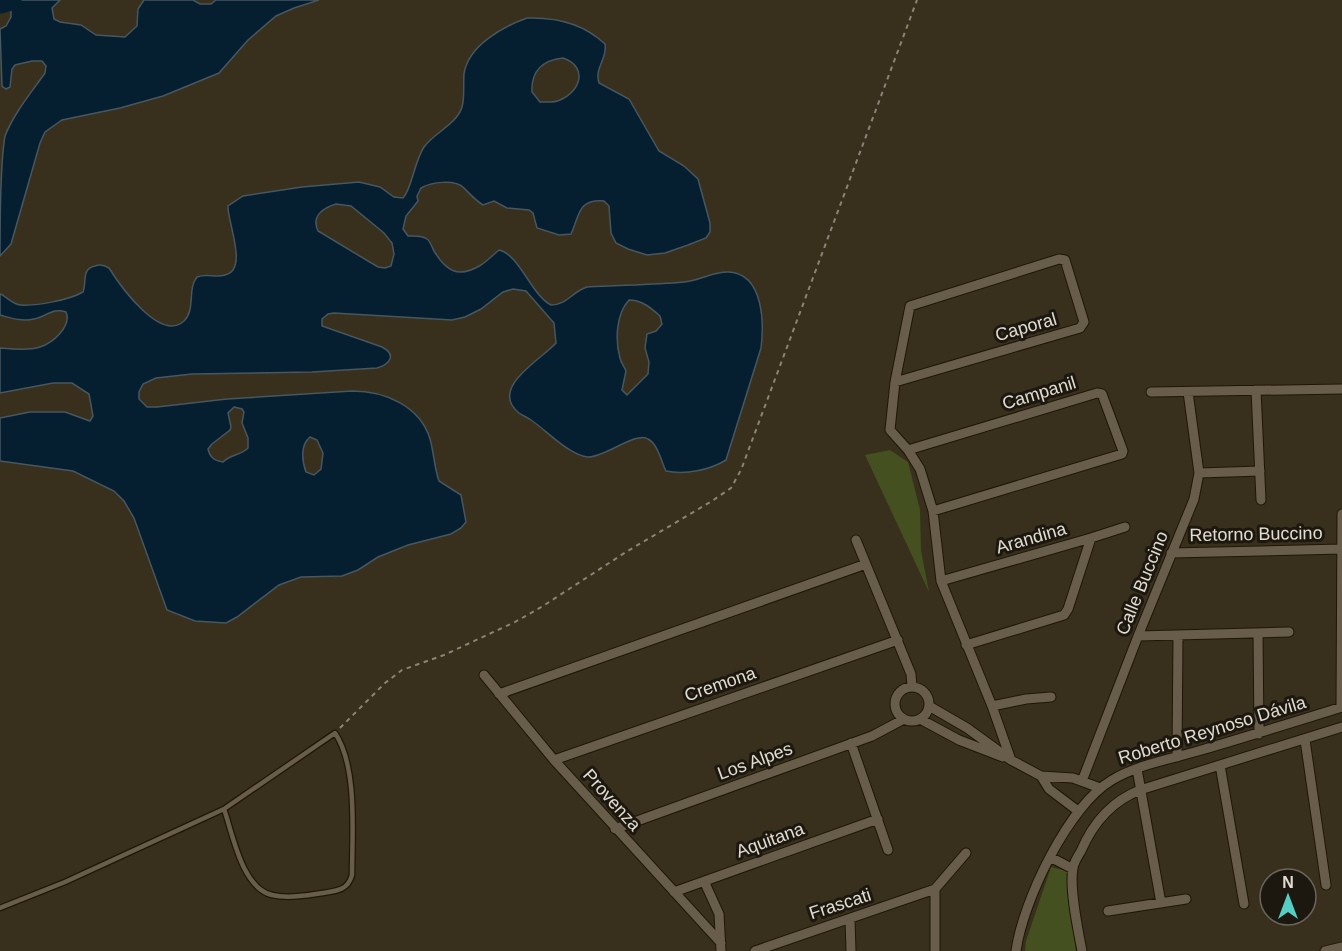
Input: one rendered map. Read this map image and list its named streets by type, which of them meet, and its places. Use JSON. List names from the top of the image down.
{
  "streets": {
    "street": [
      "Caporal",
      "Campanil",
      "Retorno Buccino",
      "Arandina",
      "Calle Buccino",
      "Cremona",
      "Roberto Reynoso Dávila",
      "Los Alpes",
      "Provenza",
      "Aquitana",
      "Frascati"
    ]
  },
  "crossings": [
    ["Retorno Buccino", "Calle Buccino"],
    ["Retorno Buccino", "Roberto Reynoso Dávila"],
    ["Cremona", "Provenza"],
    ["Los Alpes", "Provenza"],
    ["Provenza", "Aquitana"]
  ],
  "north": "top"
}
